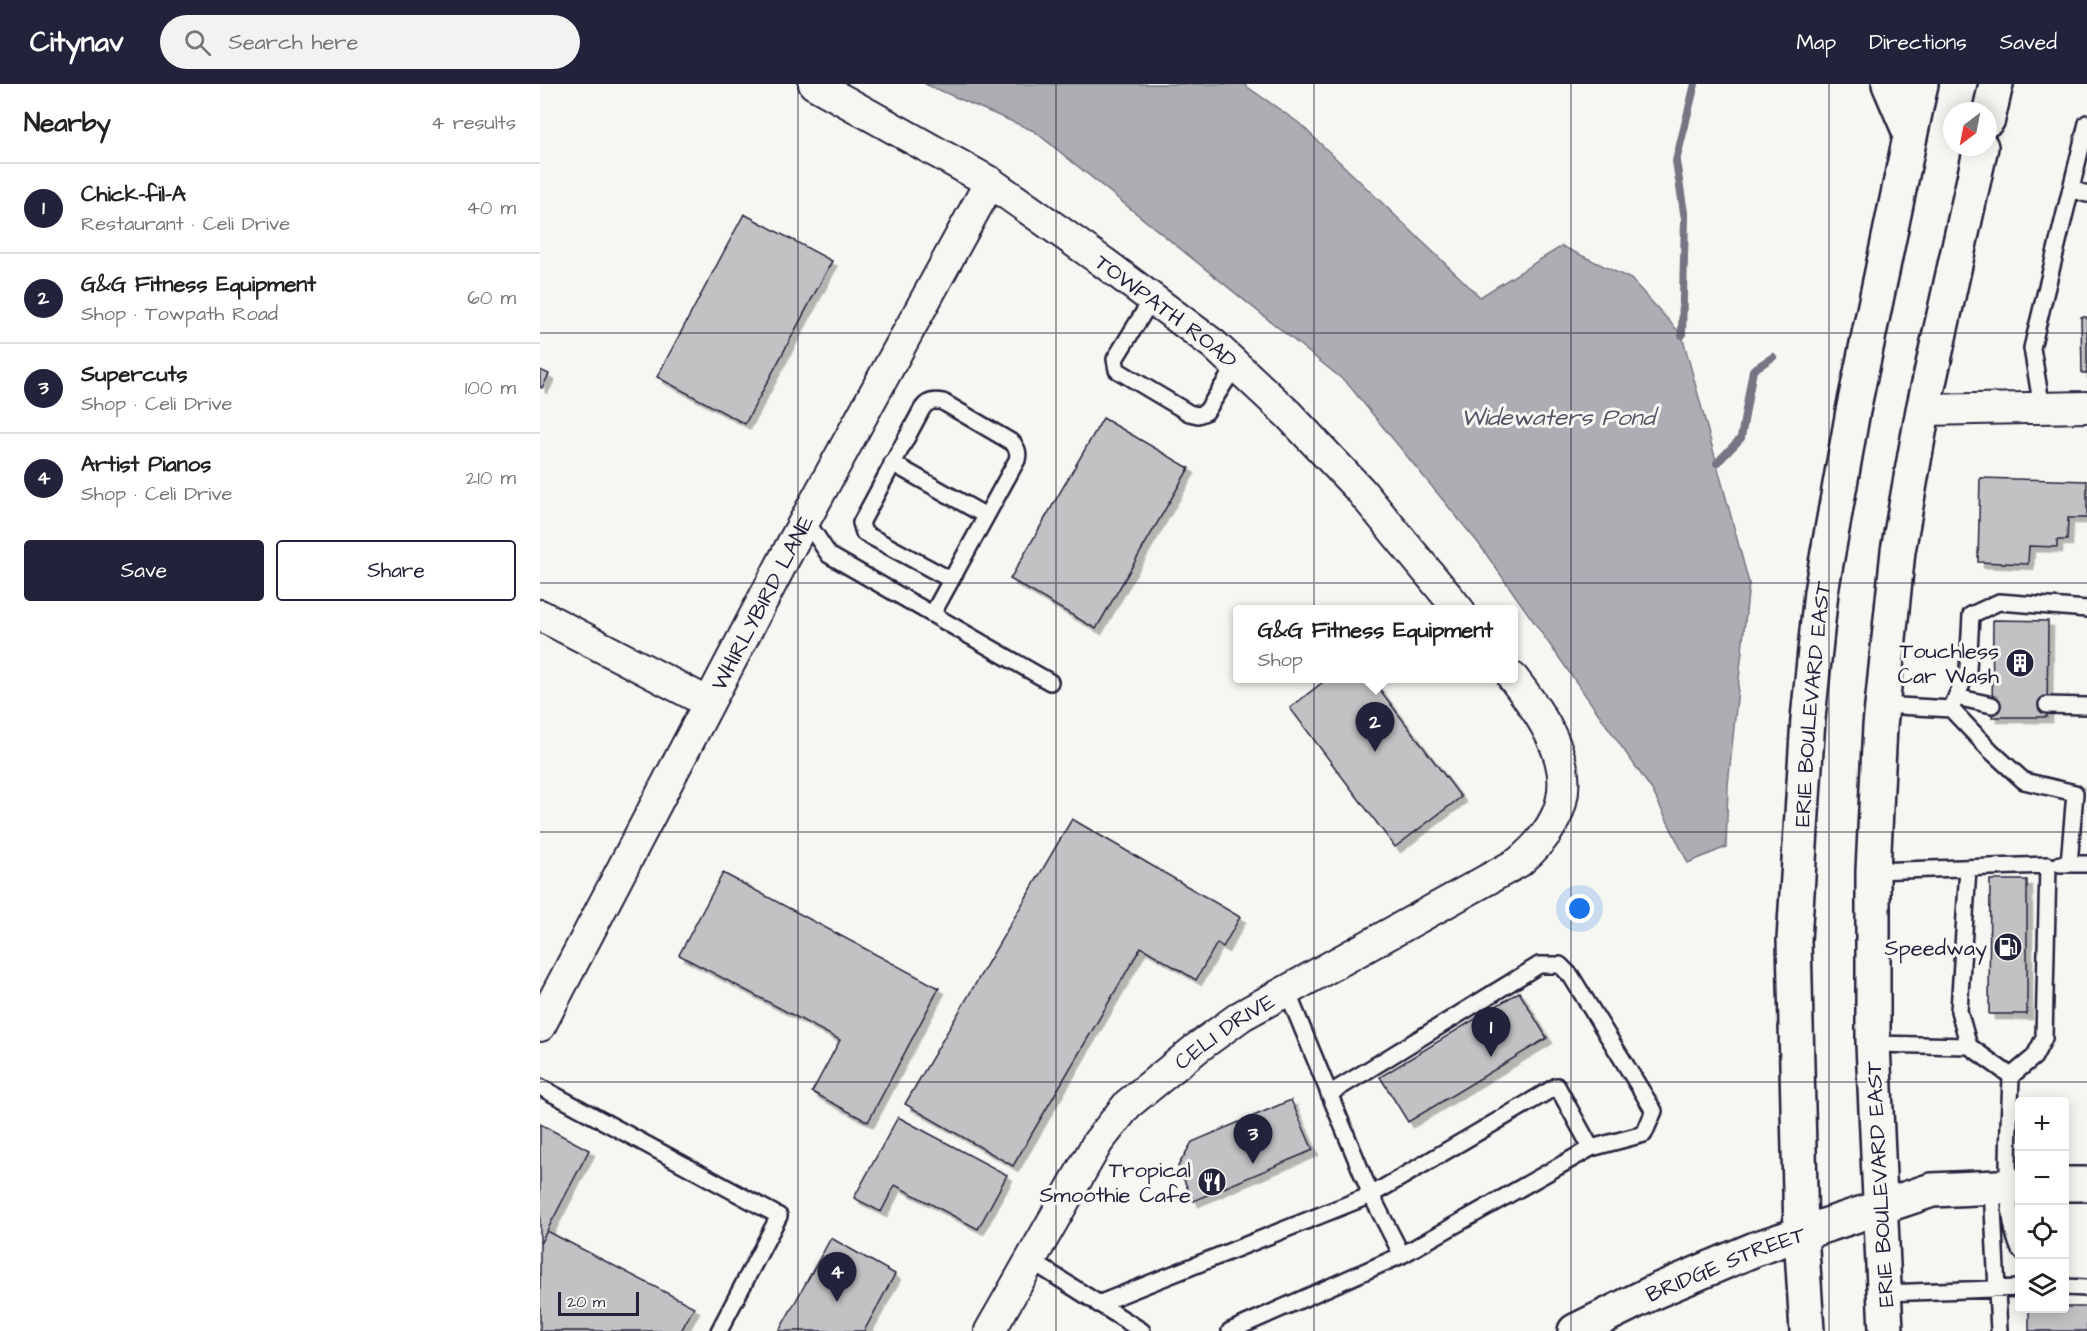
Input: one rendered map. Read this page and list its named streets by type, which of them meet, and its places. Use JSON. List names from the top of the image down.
{
  "streets": {
    "main road": ["ERIE BOULEVARD EAST", "BRIDGE STREET"],
    "street": ["TOWPATH ROAD", "WHIRLYBIRD LANE", "CELI DRIVE"]
  },
  "crossings": [
    ["TOWPATH ROAD", "WHIRLYBIRD LANE"],
    ["ERIE BOULEVARD EAST", "BRIDGE STREET"]
  ],
  "water": ["Widewaters Pond"],
  "places": {
    "building": ["Touchless Car Wash"],
    "fuel station": ["Speedway"],
    "restaurant": ["Tropical Smoothie Cafe"]
  },
  "scale_bar": "20 m",
  "north": "bottom left",
  "page": {
    "header": "Citynav",
    "search": "Search here",
    "nav": ["Map", "Directions", "Saved"],
    "heading": ["Nearby", "4 results"],
    "list": [
      {
        "mark": "1",
        "name": "Chick-fil-A",
        "note": "Restaurant · Celi Drive",
        "value": "40 m"
      },
      {
        "mark": "2",
        "name": "G&G Fitness Equipment",
        "note": "Shop · Towpath Road",
        "value": "60 m"
      },
      {
        "mark": "3",
        "name": "Supercuts",
        "note": "Shop · Celi Drive",
        "value": "100 m"
      },
      {
        "mark": "4",
        "name": "Artist Pianos",
        "note": "Shop · Celi Drive",
        "value": "210 m"
      }
    ],
    "buttons": ["Save", "Share"],
    "popup": ["G&G Fitness Equipment", "Shop"],
    "pins": [
      "2",
      "1",
      "3",
      "4"
    ],
    "map_buttons": ["+", "−"],
    "scale": "20 m"
  }
}
